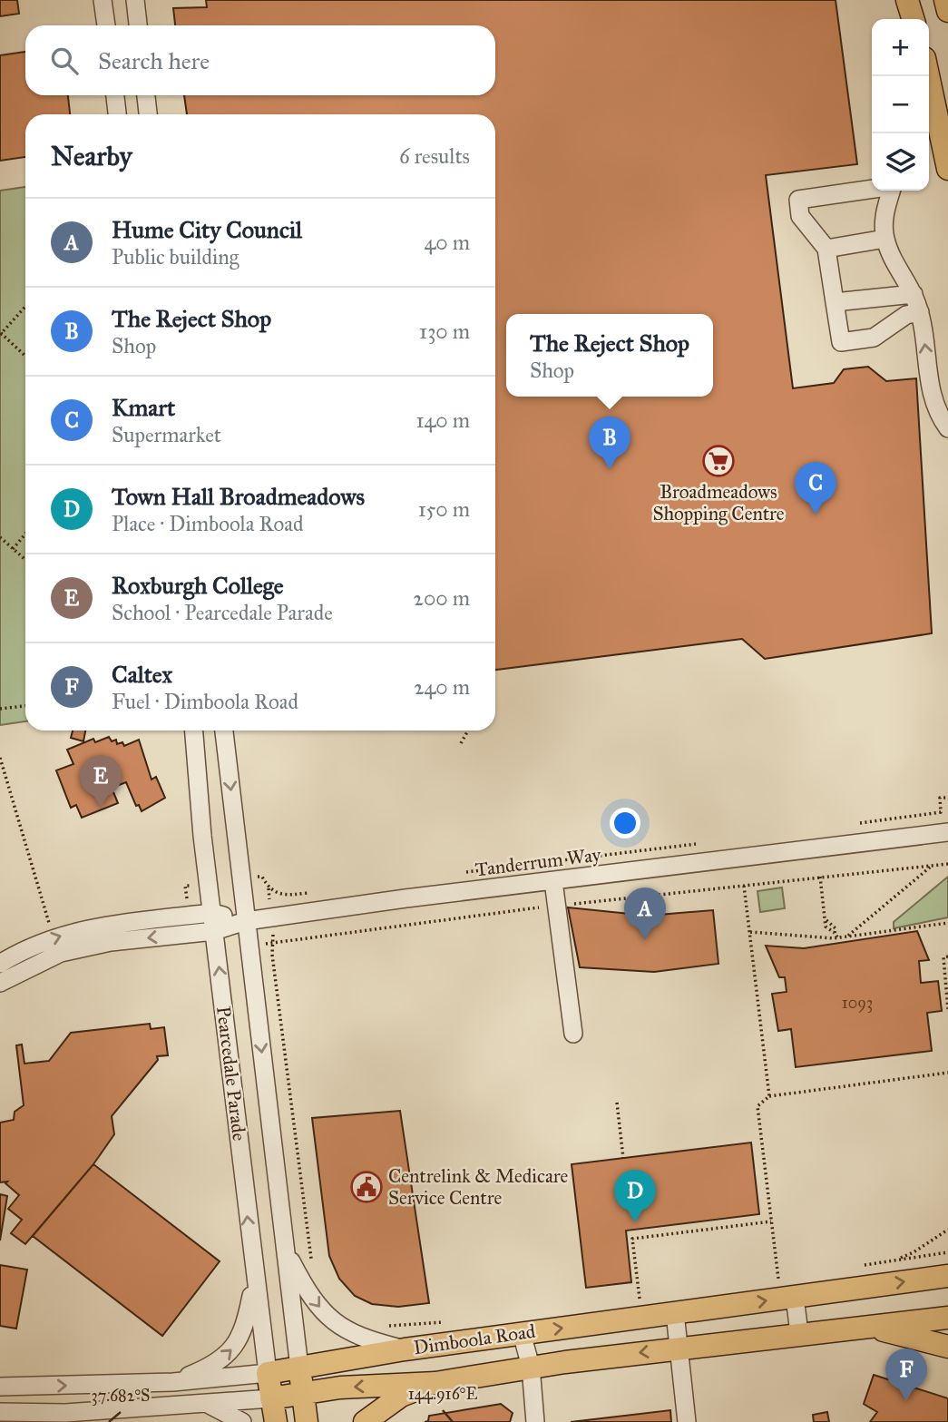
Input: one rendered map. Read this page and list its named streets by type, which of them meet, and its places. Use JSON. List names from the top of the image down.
{
  "streets": {
    "main road": ["Pearcedale Parade", "Dimboola Road"],
    "street": ["Tanderrum Way"]
  },
  "crossings": [
    ["Tanderrum Way", "Pearcedale Parade"],
    ["Pearcedale Parade", "Dimboola Road"]
  ],
  "places": {
    "supermarket": ["Broadmeadows Shopping Centre"],
    "public building": ["Centrelink & Medicare Service Centre"]
  },
  "house_numbers": ["1093"],
  "page": {
    "map_buttons": ["+", "−"],
    "search": "Search here",
    "heading": ["Nearby", "6 results"],
    "list": [
      {
        "mark": "A",
        "name": "Hume City Council",
        "note": "Public building",
        "value": "40 m"
      },
      {
        "mark": "B",
        "name": "The Reject Shop",
        "note": "Shop",
        "value": "130 m"
      },
      {
        "mark": "C",
        "name": "Kmart",
        "note": "Supermarket",
        "value": "140 m"
      },
      {
        "mark": "D",
        "name": "Town Hall Broadmeadows",
        "note": "Place · Dimboola Road",
        "value": "150 m"
      },
      {
        "mark": "E",
        "name": "Roxburgh College",
        "note": "School · Pearcedale Parade",
        "value": "200 m"
      },
      {
        "mark": "F",
        "name": "Caltex",
        "note": "Fuel · Dimboola Road",
        "value": "240 m"
      }
    ],
    "popup": ["The Reject Shop", "Shop"],
    "pins": [
      "B",
      "C",
      "E",
      "A",
      "D",
      "F"
    ]
  },
  "coordinates": ["144.916°E", "37.682°S"]
}
